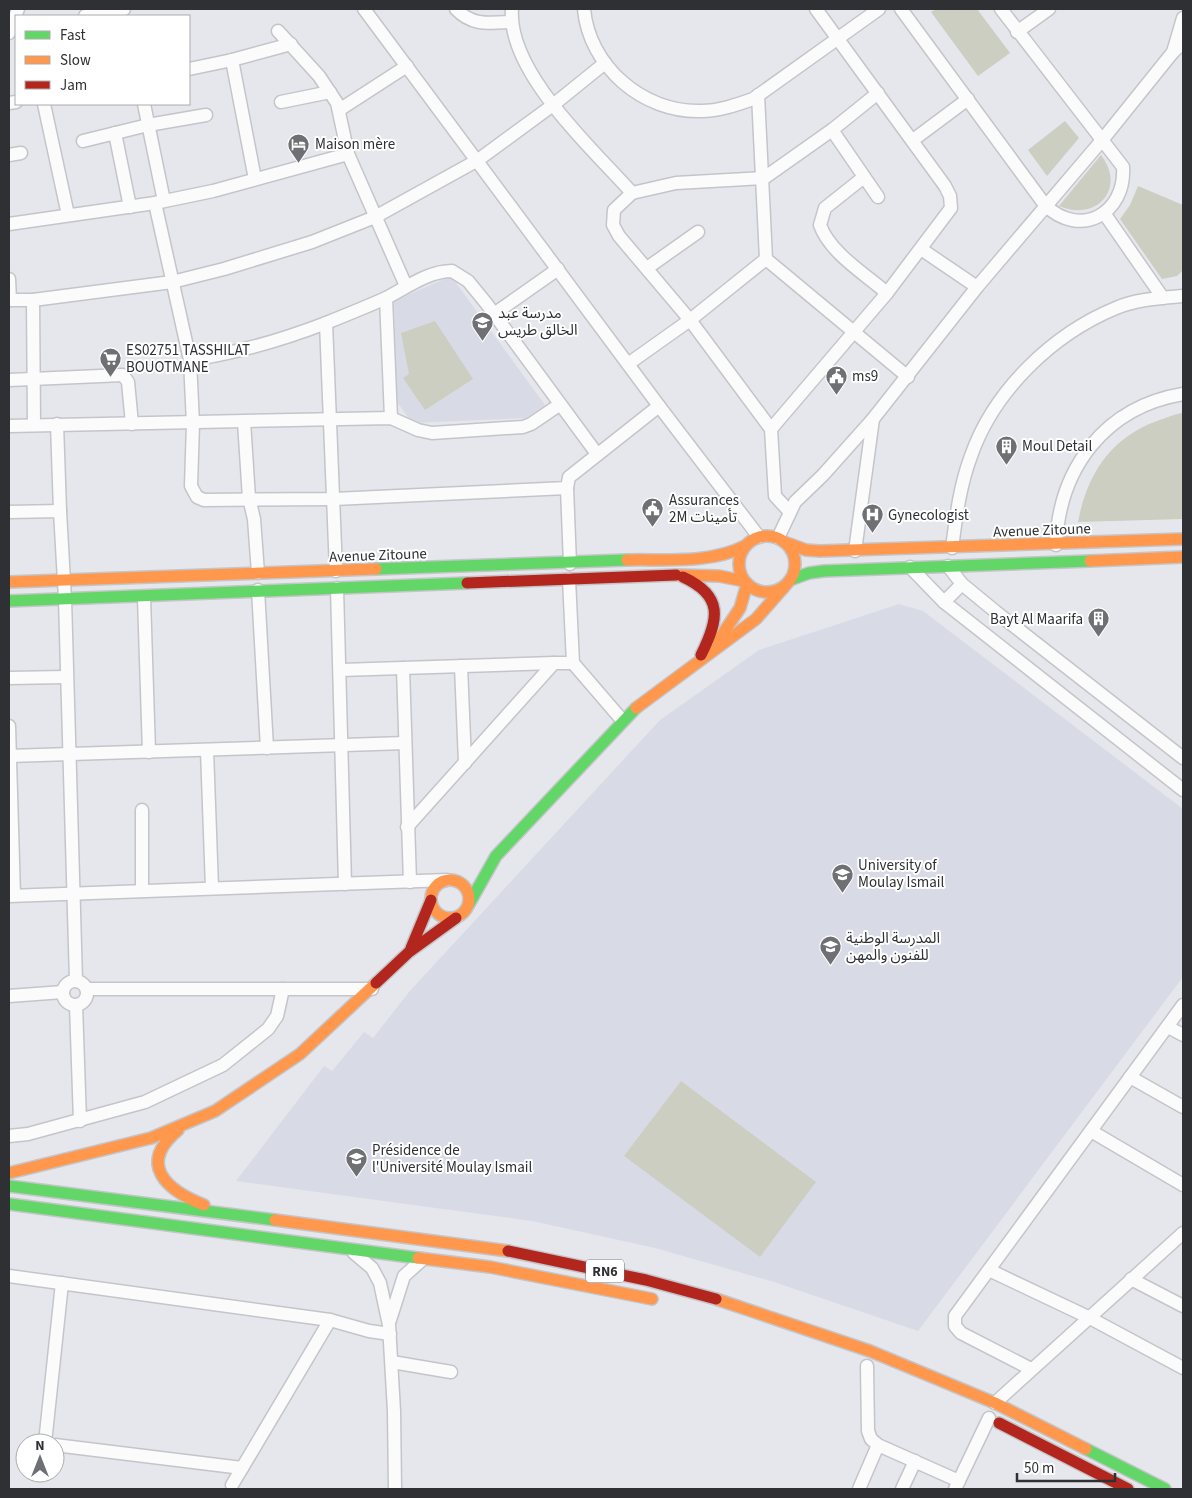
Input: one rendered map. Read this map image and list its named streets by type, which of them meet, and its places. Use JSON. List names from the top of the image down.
{
  "streets": {
    "main road": ["Avenue Zitoune", "RN6"]
  },
  "places": {
    "hotel": ["Maison mère"],
    "school or university": [
      "مدرسة عبد الخالق طريس",
      "University of Moulay Ismail",
      "المدرسة الوطنية للفنون والمهن",
      "Présidence de l'Université Moulay Ismail"
    ],
    "supermarket": ["ES02751 TASSHILAT BOUOTMANE"],
    "public building": ["ms9", "Assurances 2M تأمينات"],
    "building": ["Moul Detail", "Bayt Al Maarifa"],
    "hospital": ["Gynecologist"]
  },
  "legend": ["Fast", "Slow", "Jam"],
  "scale_bar": "50 m",
  "north": "top"
}
